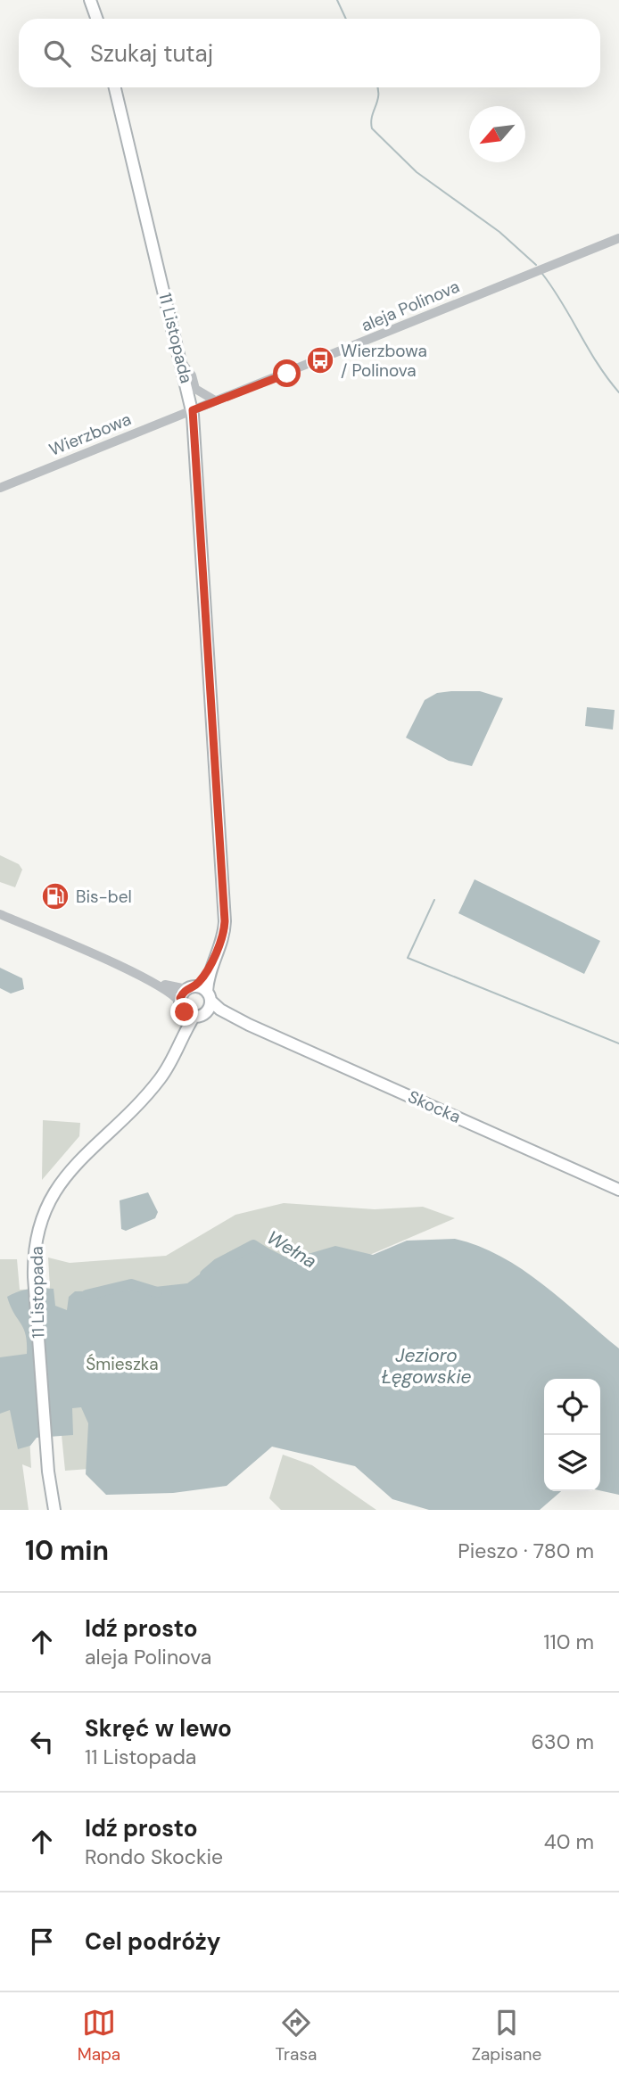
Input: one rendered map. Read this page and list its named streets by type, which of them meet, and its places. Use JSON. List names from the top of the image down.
{
  "streets": {
    "main road": ["11 Listopada", "Skocka"],
    "street": ["aleja Polinova", "Wierzbowa"]
  },
  "crossings": [
    ["aleja Polinova", "11 Listopada"],
    ["aleja Polinova", "Wierzbowa"],
    ["11 Listopada", "Wierzbowa"],
    ["11 Listopada", "Skocka"]
  ],
  "water": ["Wełna", "Jezioro Łęgowskie"],
  "parks": ["Śmieszka"],
  "places": {
    "bus stop": ["Wierzbowa / Polinova"],
    "fuel station": ["Bis-bel"]
  },
  "north": "bottom left",
  "page": {
    "search": "Szukaj tutaj",
    "heading": ["10 min", "Pieszo · 780 m"],
    "list": [
      ["Idź prosto", "aleja Polinova", "110 m"],
      ["Skręć w lewo", "11 Listopada", "630 m"],
      ["Idź prosto", "Rondo Skockie", "40 m"],
      "Cel podróży"
    ],
    "nav": ["Mapa", "Trasa", "Zapisane"]
  }
}
